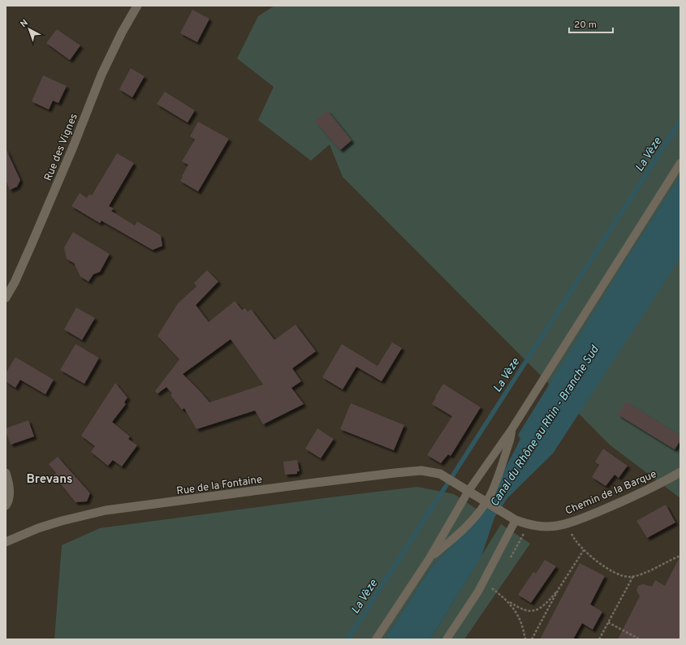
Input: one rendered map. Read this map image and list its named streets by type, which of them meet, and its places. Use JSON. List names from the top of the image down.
{
  "streets": {
    "street": ["Rue des Vignes", "Rue de la Fontaine", "Chemin de la Barque"]
  },
  "crossings": [
    ["Rue de la Fontaine", "Chemin de la Barque"]
  ],
  "districts": ["Brevans"],
  "water": ["La Vèze", "Canal du Rhône au Rhin - Branche Sud"],
  "scale_bar": "20 m",
  "north": "top left"
}
